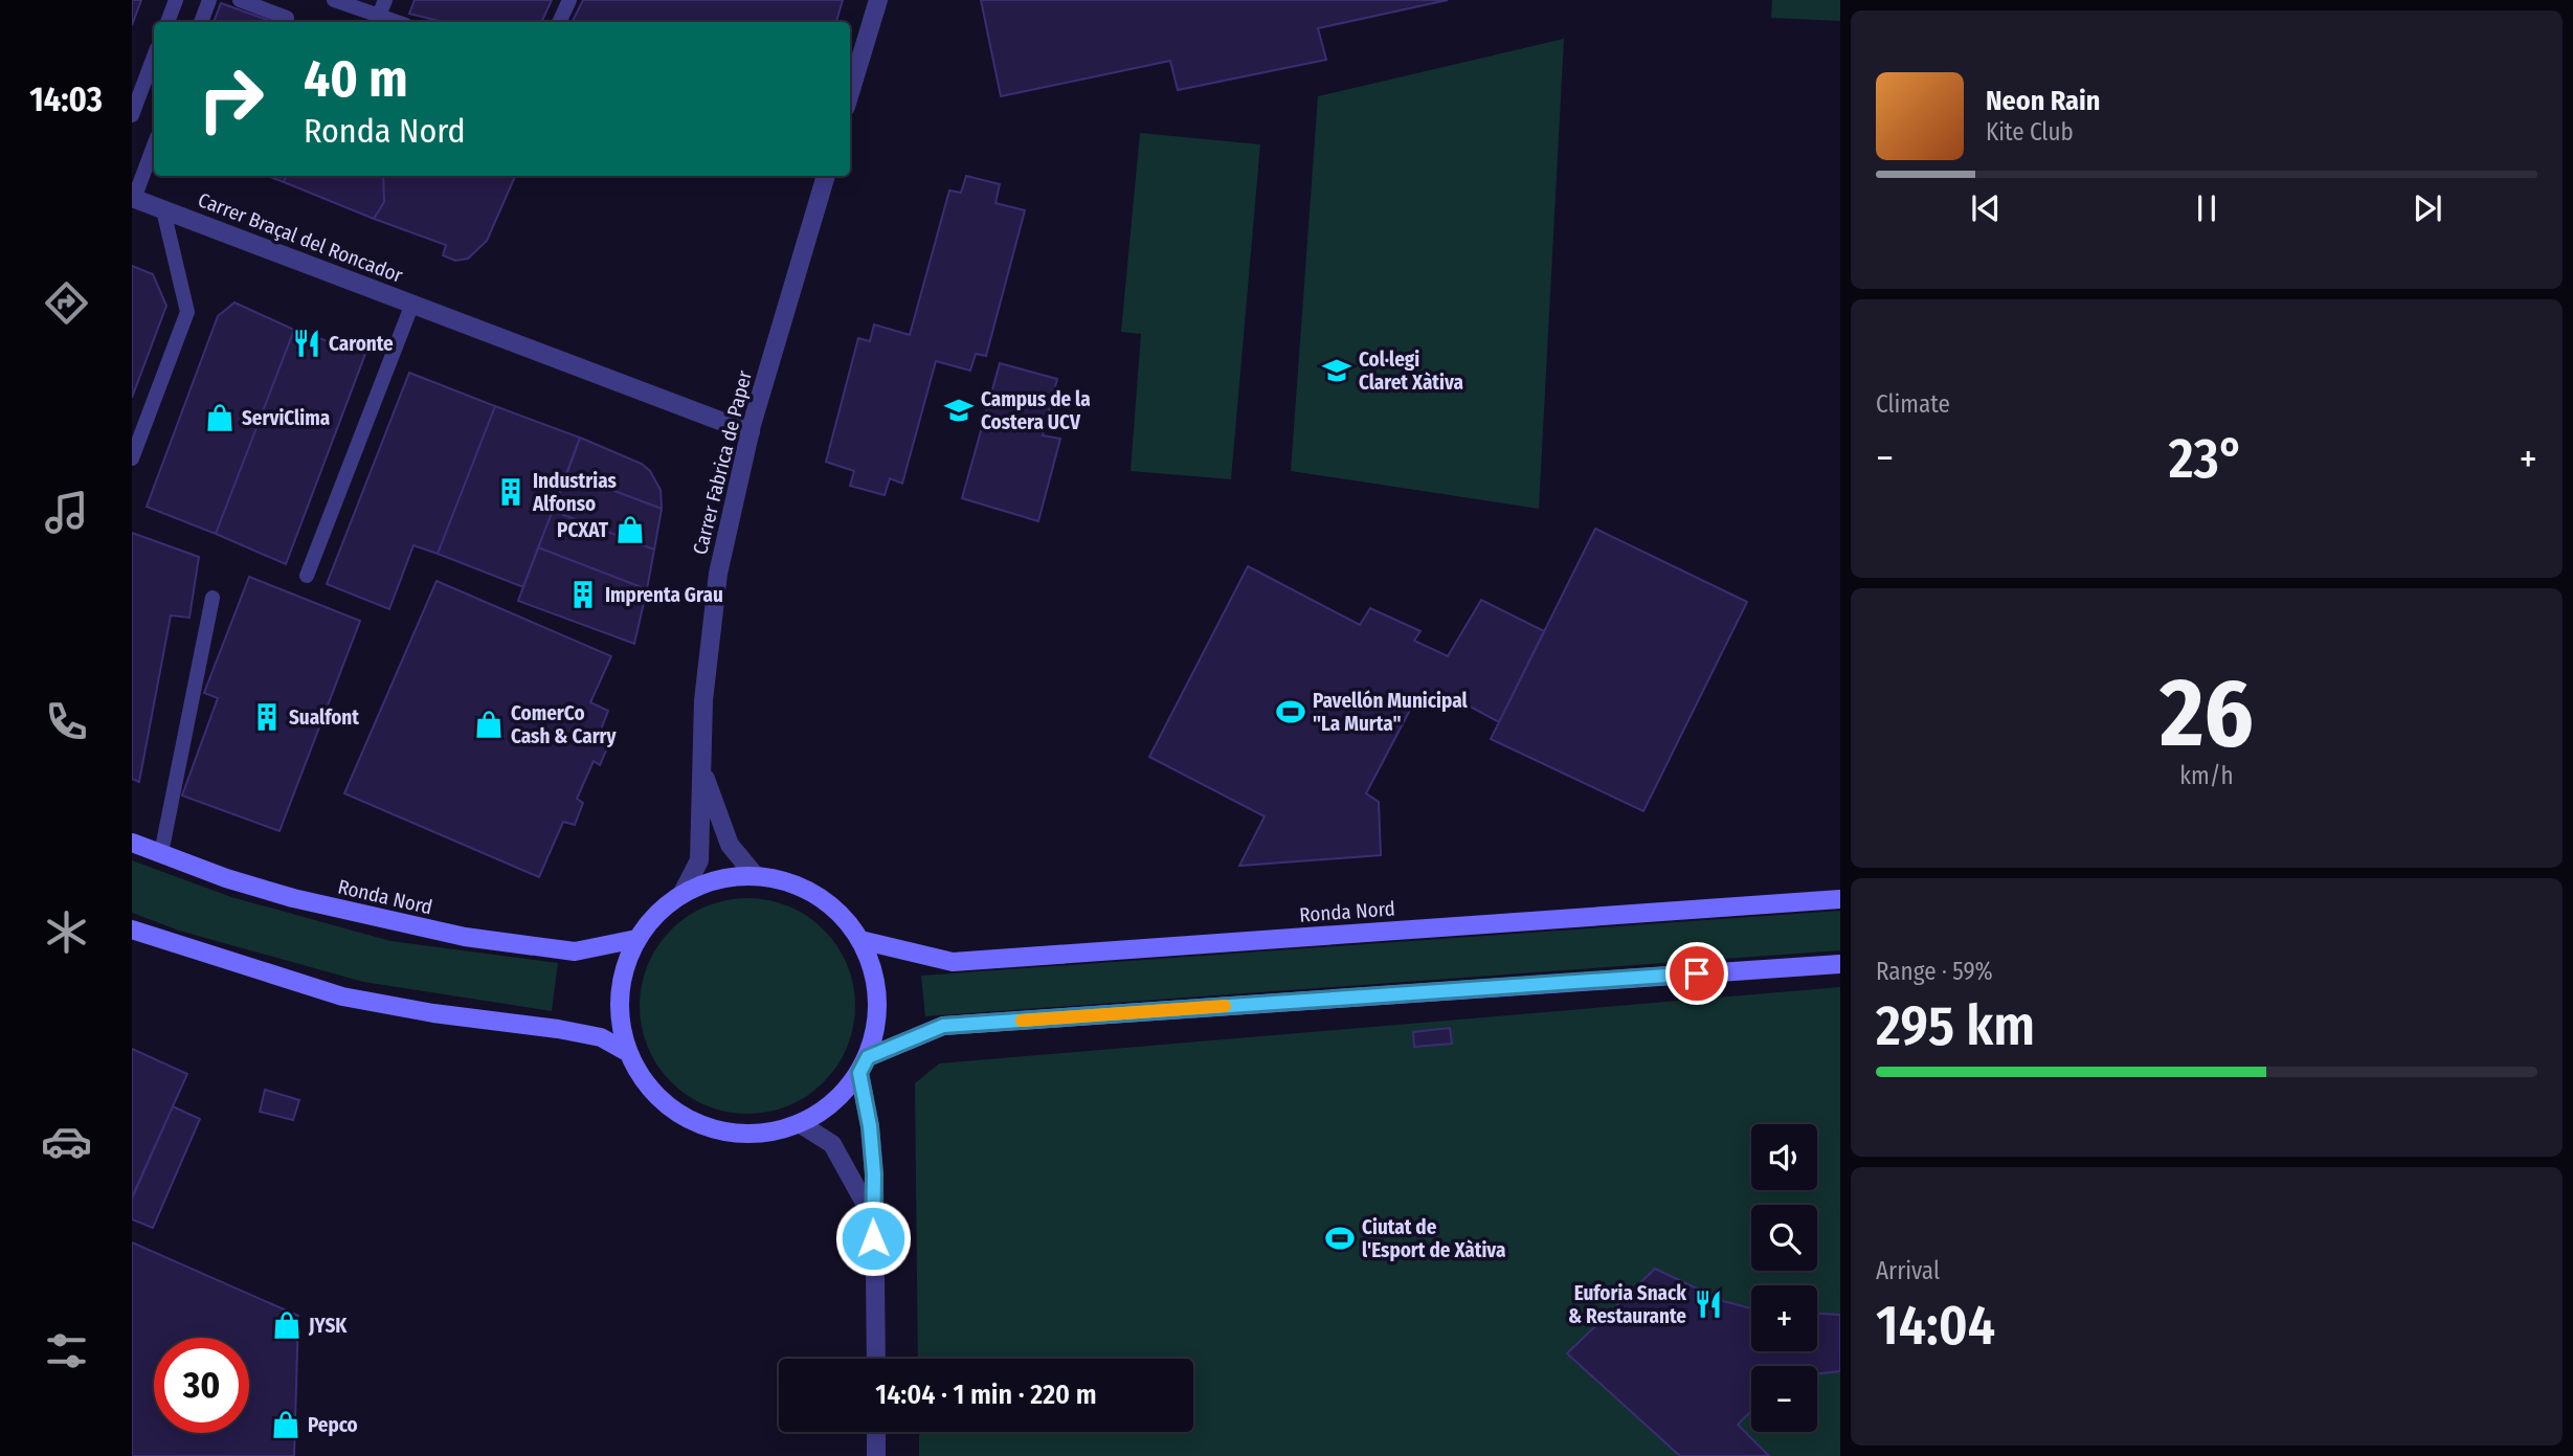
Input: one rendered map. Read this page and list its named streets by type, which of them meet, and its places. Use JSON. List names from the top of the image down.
{
  "streets": {
    "main road": ["Ronda Nord"],
    "street": ["Carrer Braçal del Roncador", "Carrer Fabrica de Paper"]
  },
  "crossings": [
    ["Carrer Braçal del Roncador", "Carrer Fabrica de Paper"],
    ["Carrer Fabrica de Paper", "Ronda Nord"]
  ],
  "places": {
    "restaurant": ["Caronte", "Euforia Snack & Restaurante"],
    "school or university": ["Col·legi Claret Xàtiva", "Campus de la Costera UCV"],
    "shop": [
      "ServiClima",
      "PCXAT",
      "ComerCo Cash & Carry",
      "JYSK",
      "Pepco"
    ],
    "building": ["Industrias Alfonso", "Imprenta Grau", "Sualfont"],
    "sports": ["Pavellón Municipal \"La Murta\"", "Ciutat de l'Esport de Xàtiva"]
  },
  "page": {
    "tabs": "14:03",
    "turn": ["40 m", "Ronda Nord"],
    "song": ["Neon Rain", "Kite Club"],
    "tile": [
      "Climate",
      ["26", "km/h"],
      ["Range · 59%", "295 km"],
      ["Arrival", "14:04"]
    ],
    "heat": ["−", "23°", "+"],
    "map_buttons": ["+", "−"],
    "limit": "30",
    "trip": "14:04 · 1 min · 220 m"
  }
}
